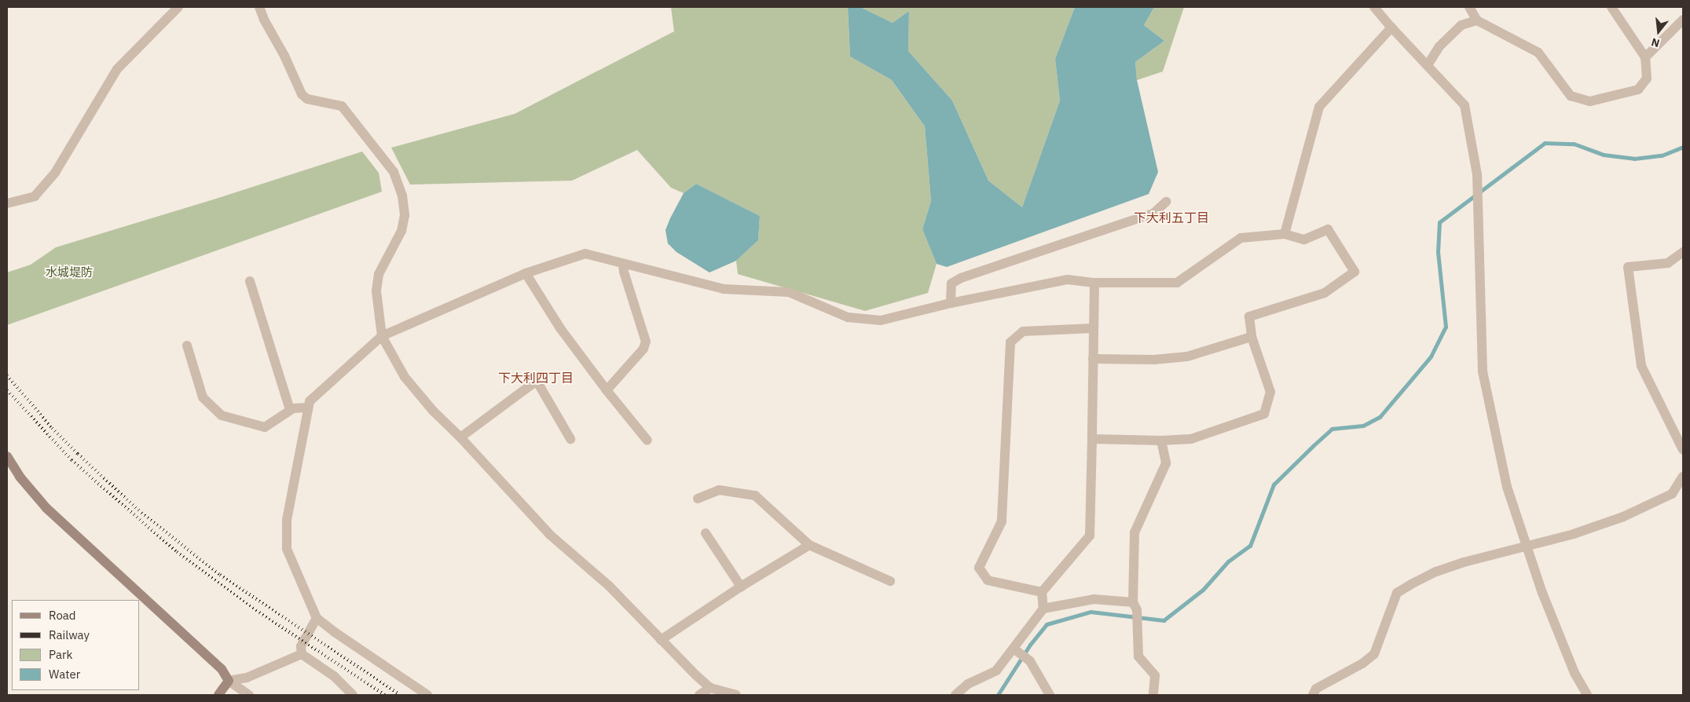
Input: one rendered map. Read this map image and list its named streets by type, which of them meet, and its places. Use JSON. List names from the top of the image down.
{
  "districts": ["下大利五丁目", "下大利四丁目"],
  "parks": ["水城堤防"],
  "legend": [
    "Road",
    "Railway",
    "Park",
    "Water"
  ],
  "north": "bottom"
}
